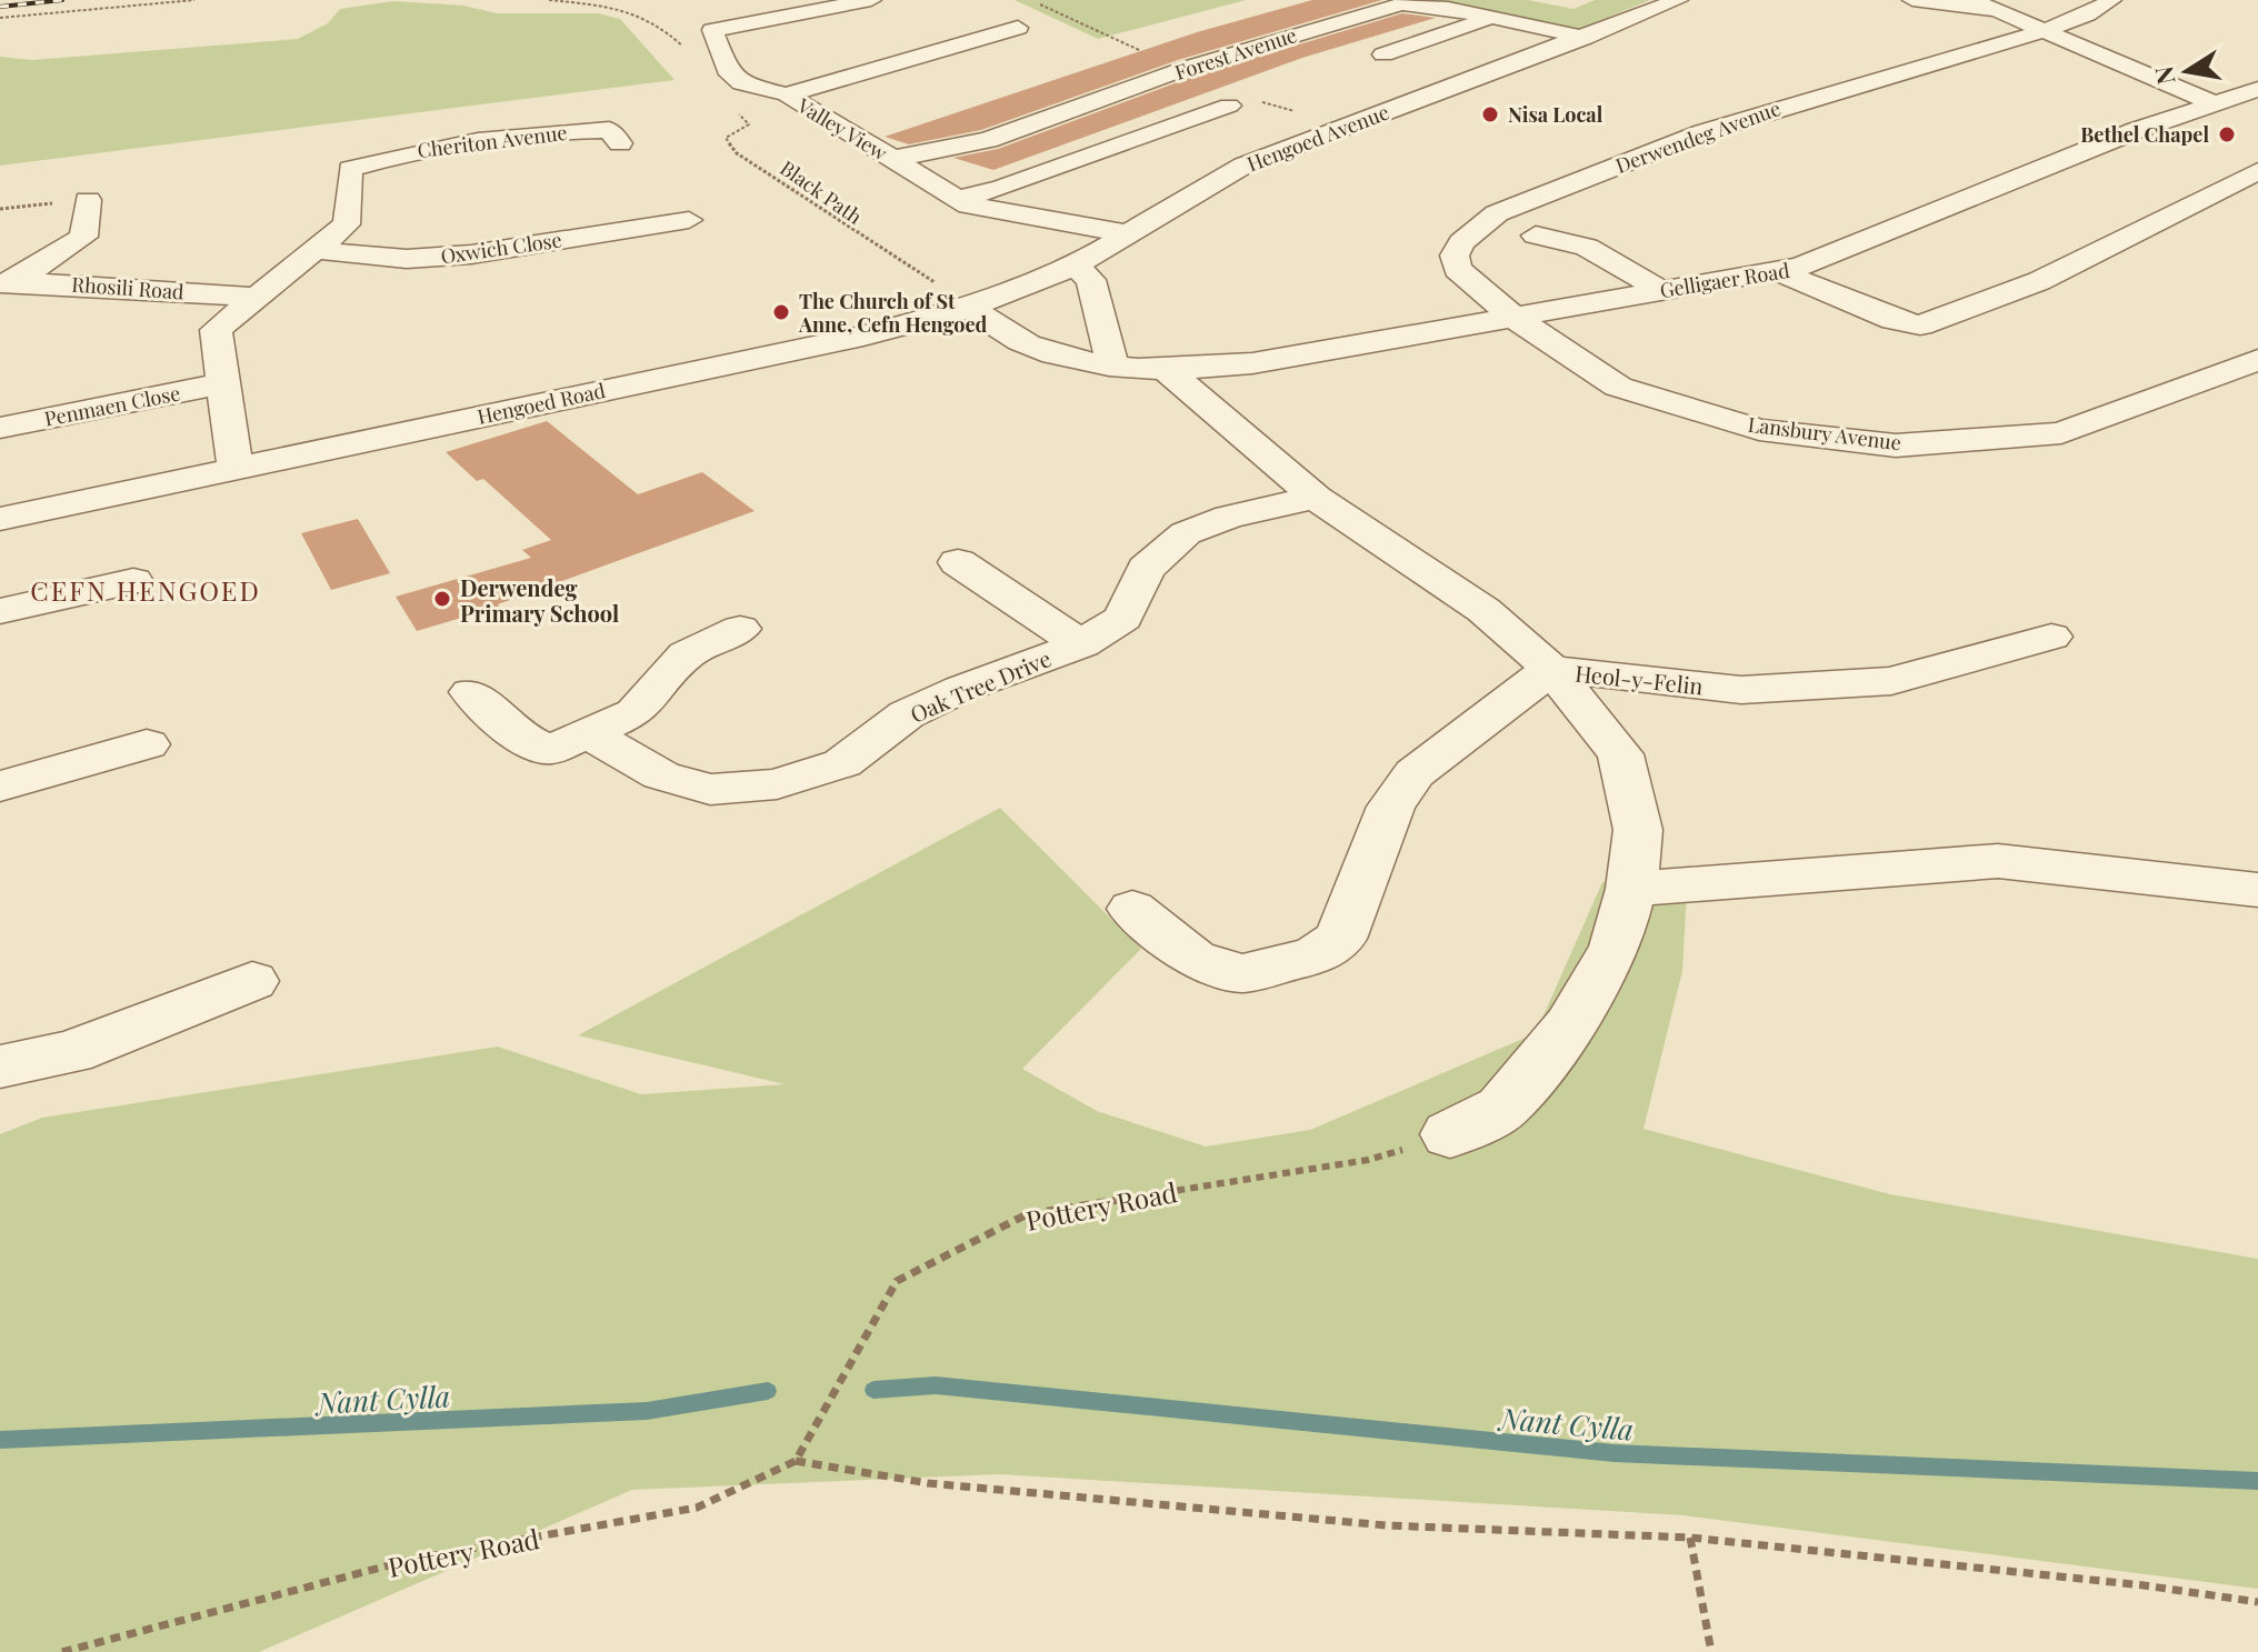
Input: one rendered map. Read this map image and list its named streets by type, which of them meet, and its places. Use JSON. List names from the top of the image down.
{
  "streets": {
    "street": [
      "Forest Avenue",
      "Valley View",
      "Derwendeg Avenue",
      "Hengoed Avenue",
      "Cheriton Avenue",
      "Oxwich Close",
      "Gelligaer Road",
      "Rhosili Road",
      "Hengoed Road",
      "Penmaen Close",
      "Lansbury Avenue",
      "Heol-y-Felin",
      "Oak Tree Drive"
    ],
    "path": ["Black Path", "Pottery Road"]
  },
  "crossings": [
    ["Forest Avenue", "Valley View"],
    ["Forest Avenue", "Hengoed Avenue"],
    ["Valley View", "Hengoed Avenue"],
    ["Derwendeg Avenue", "Gelligaer Road"],
    ["Derwendeg Avenue", "Lansbury Avenue"],
    ["Hengoed Avenue", "Hengoed Road"],
    ["Cheriton Avenue", "Oxwich Close"],
    ["Cheriton Avenue", "Rhosili Road"],
    ["Cheriton Avenue", "Hengoed Road"],
    ["Cheriton Avenue", "Penmaen Close"],
    ["Black Path", "Gelligaer Road"],
    ["Black Path", "Hengoed Road"],
    ["Gelligaer Road", "Hengoed Road"],
    ["Gelligaer Road", "Lansbury Avenue"],
    ["Gelligaer Road", "Heol-y-Felin"],
    ["Heol-y-Felin", "Oak Tree Drive"]
  ],
  "districts": ["CEFN HENGOED"],
  "water": ["Nant Cylla"],
  "places": [
    "Nisa Local",
    "Bethel Chapel",
    "The Church of St Anne, Cefn Hengoed",
    "Derwendeg Primary School"
  ],
  "north": "left"
}
